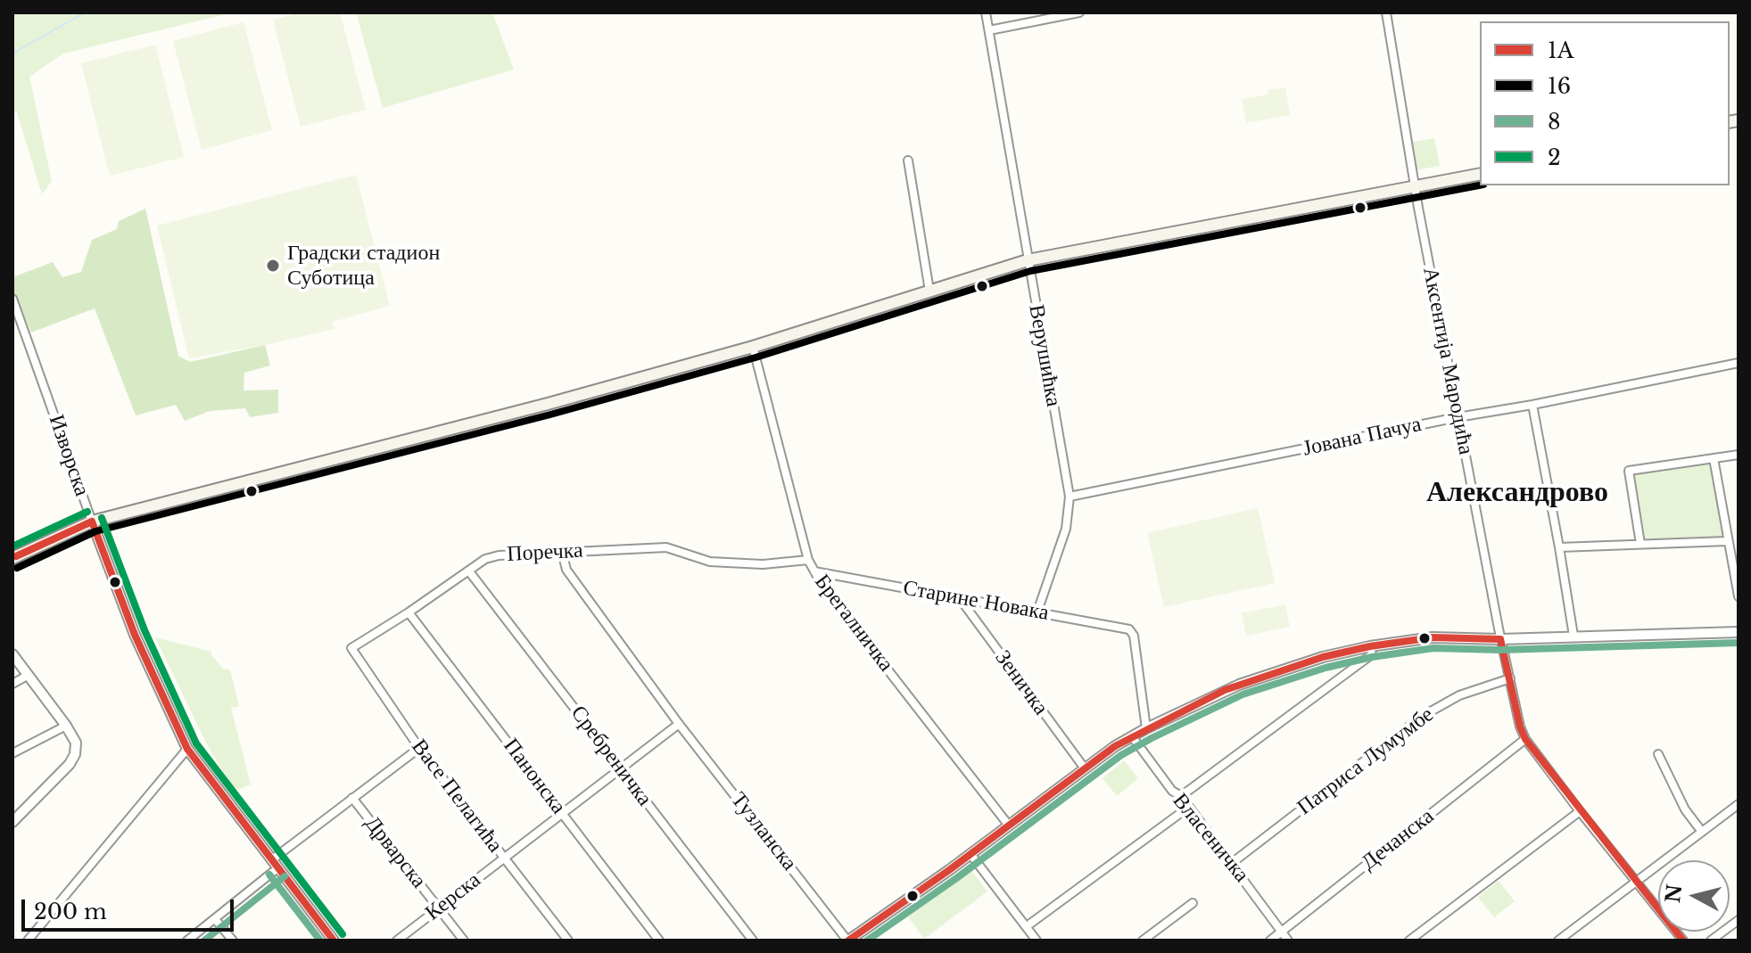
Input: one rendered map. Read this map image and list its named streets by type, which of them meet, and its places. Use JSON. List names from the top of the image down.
{
  "streets": {
    "street": [
      "Верушићка",
      "Аксентија Мародића",
      "Јована Пачуа",
      "Изворска",
      "Поречка",
      "Старине Новака",
      "Брегалничка",
      "Зеничка",
      "Сребреничка",
      "Патриса Лумумбе",
      "Панонска",
      "Васе Пелагића",
      "Тузланска",
      "Власеничка",
      "Дечанска",
      "Дрварска",
      "Керска"
    ]
  },
  "crossings": [
    ["Верушићка", "Јована Пачуа"],
    ["Верушићка", "Старине Новака"],
    ["Аксентија Мародића", "Јована Пачуа"],
    ["Аксентија Мародића", "Патриса Лумумбе"],
    ["Аксентија Мародића", "Дечанска"],
    ["Поречка", "Брегалничка"],
    ["Поречка", "Сребреничка"],
    ["Поречка", "Панонска"],
    ["Поречка", "Васе Пелагића"],
    ["Поречка", "Тузланска"],
    ["Старине Новака", "Брегалничка"],
    ["Старине Новака", "Зеничка"],
    ["Сребреничка", "Керска"],
    ["Патриса Лумумбе", "Власеничка"],
    ["Панонска", "Керска"],
    ["Васе Пелагића", "Керска"],
    ["Тузланска", "Керска"],
    ["Власеничка", "Дечанска"],
    ["Дрварска", "Керска"]
  ],
  "districts": ["Александрово"],
  "places": ["Градски стадион Суботица"],
  "lines": [
    "transit line 16",
    "transit line 2",
    "transit line 1A",
    "transit line 8"
  ],
  "legend": [
    "1A",
    "16",
    "8",
    "2"
  ],
  "scale_bar": "200 m",
  "north": "left"
}
